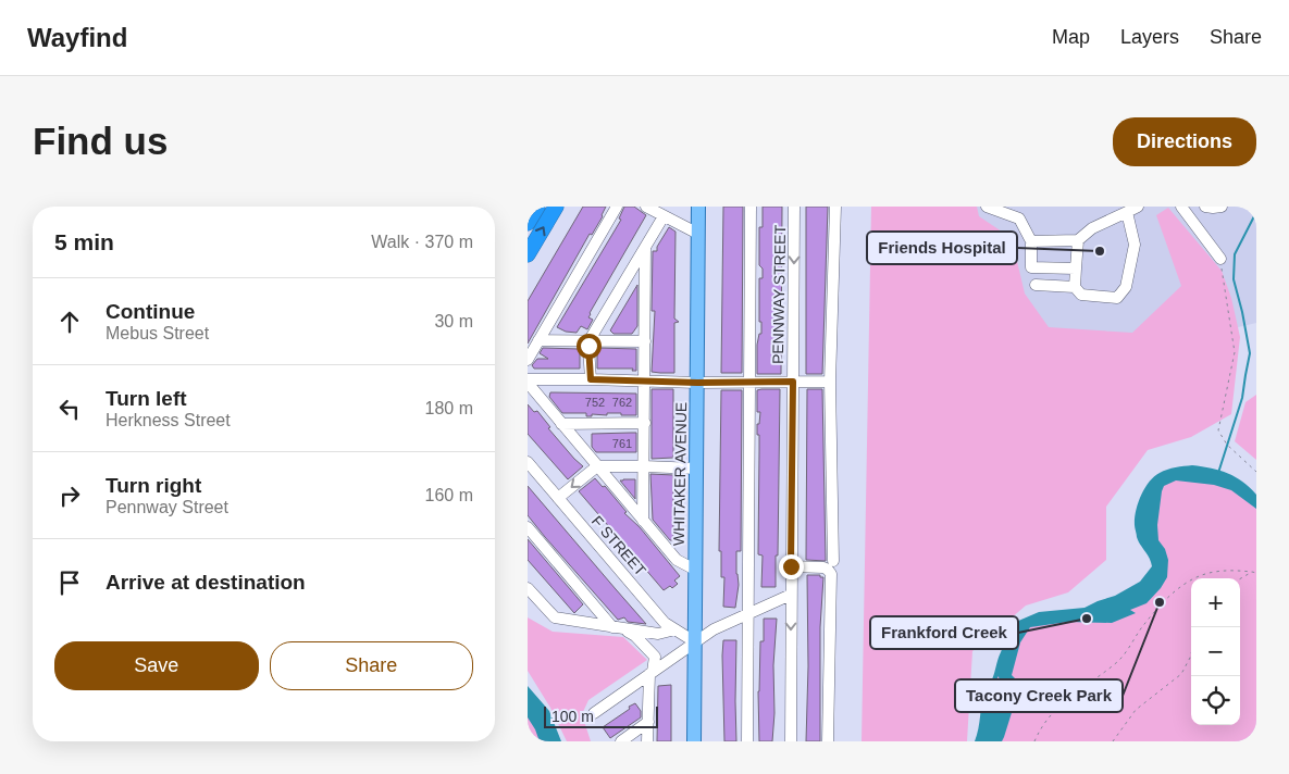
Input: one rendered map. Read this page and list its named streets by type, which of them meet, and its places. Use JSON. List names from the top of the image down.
{
  "streets": {
    "main road": ["WHITAKER AVENUE"],
    "street": ["PENNWAY STREET", "F STREET"]
  },
  "crossings": [
    ["WHITAKER AVENUE", "F STREET"]
  ],
  "places": ["Friends Hospital", "Tacony Creek Park", "Frankford Creek"],
  "house_numbers": ["752", "762", "761"],
  "scale_bar": "100 m",
  "page": {
    "header": "Wayfind",
    "nav": ["Map", "Layers", "Share"],
    "buttons": [
      "Directions",
      ["Save", "Share"]
    ],
    "title": "Find us",
    "heading": ["5 min", "Walk · 370 m"],
    "list": [
      ["Continue", "Mebus Street", "30 m"],
      ["Turn left", "Herkness Street", "180 m"],
      ["Turn right", "Pennway Street", "160 m"],
      "Arrive at destination"
    ],
    "map_buttons": ["+", "−"],
    "scale": "100 m"
  }
}
